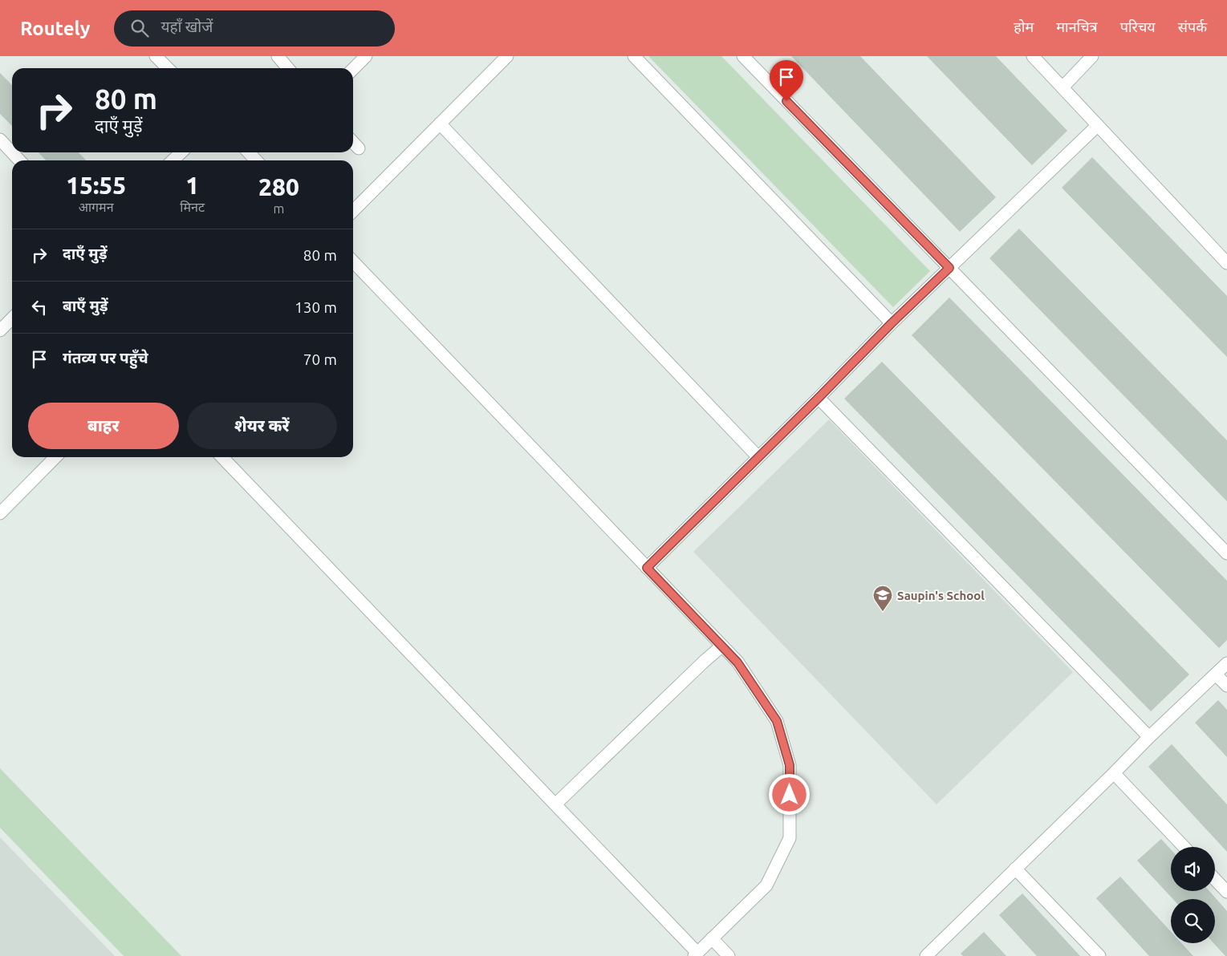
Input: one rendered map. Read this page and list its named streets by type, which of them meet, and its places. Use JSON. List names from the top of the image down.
{
  "places": {
    "school or university": ["Saupin's School"]
  },
  "page": {
    "header": "Routely",
    "search": "यहाँ खोजें",
    "nav": [
      "होम",
      "मानचित्र",
      "परिचय",
      "संपर्क"
    ],
    "turn": ["80 m", "दाएँ मुड़ें"],
    "eta": [
      "15:55",
      "आगमन",
      "1",
      "मिनट",
      "280",
      "m"
    ],
    "list": [
      {
        "name": "दाएँ मुड़ें",
        "value": "80 m"
      },
      {
        "name": "बाएँ मुड़ें",
        "value": "130 m"
      },
      {
        "name": "गंतव्य पर पहुँचे",
        "value": "70 m"
      }
    ],
    "buttons": ["बाहर", "शेयर करें"]
  }
}
